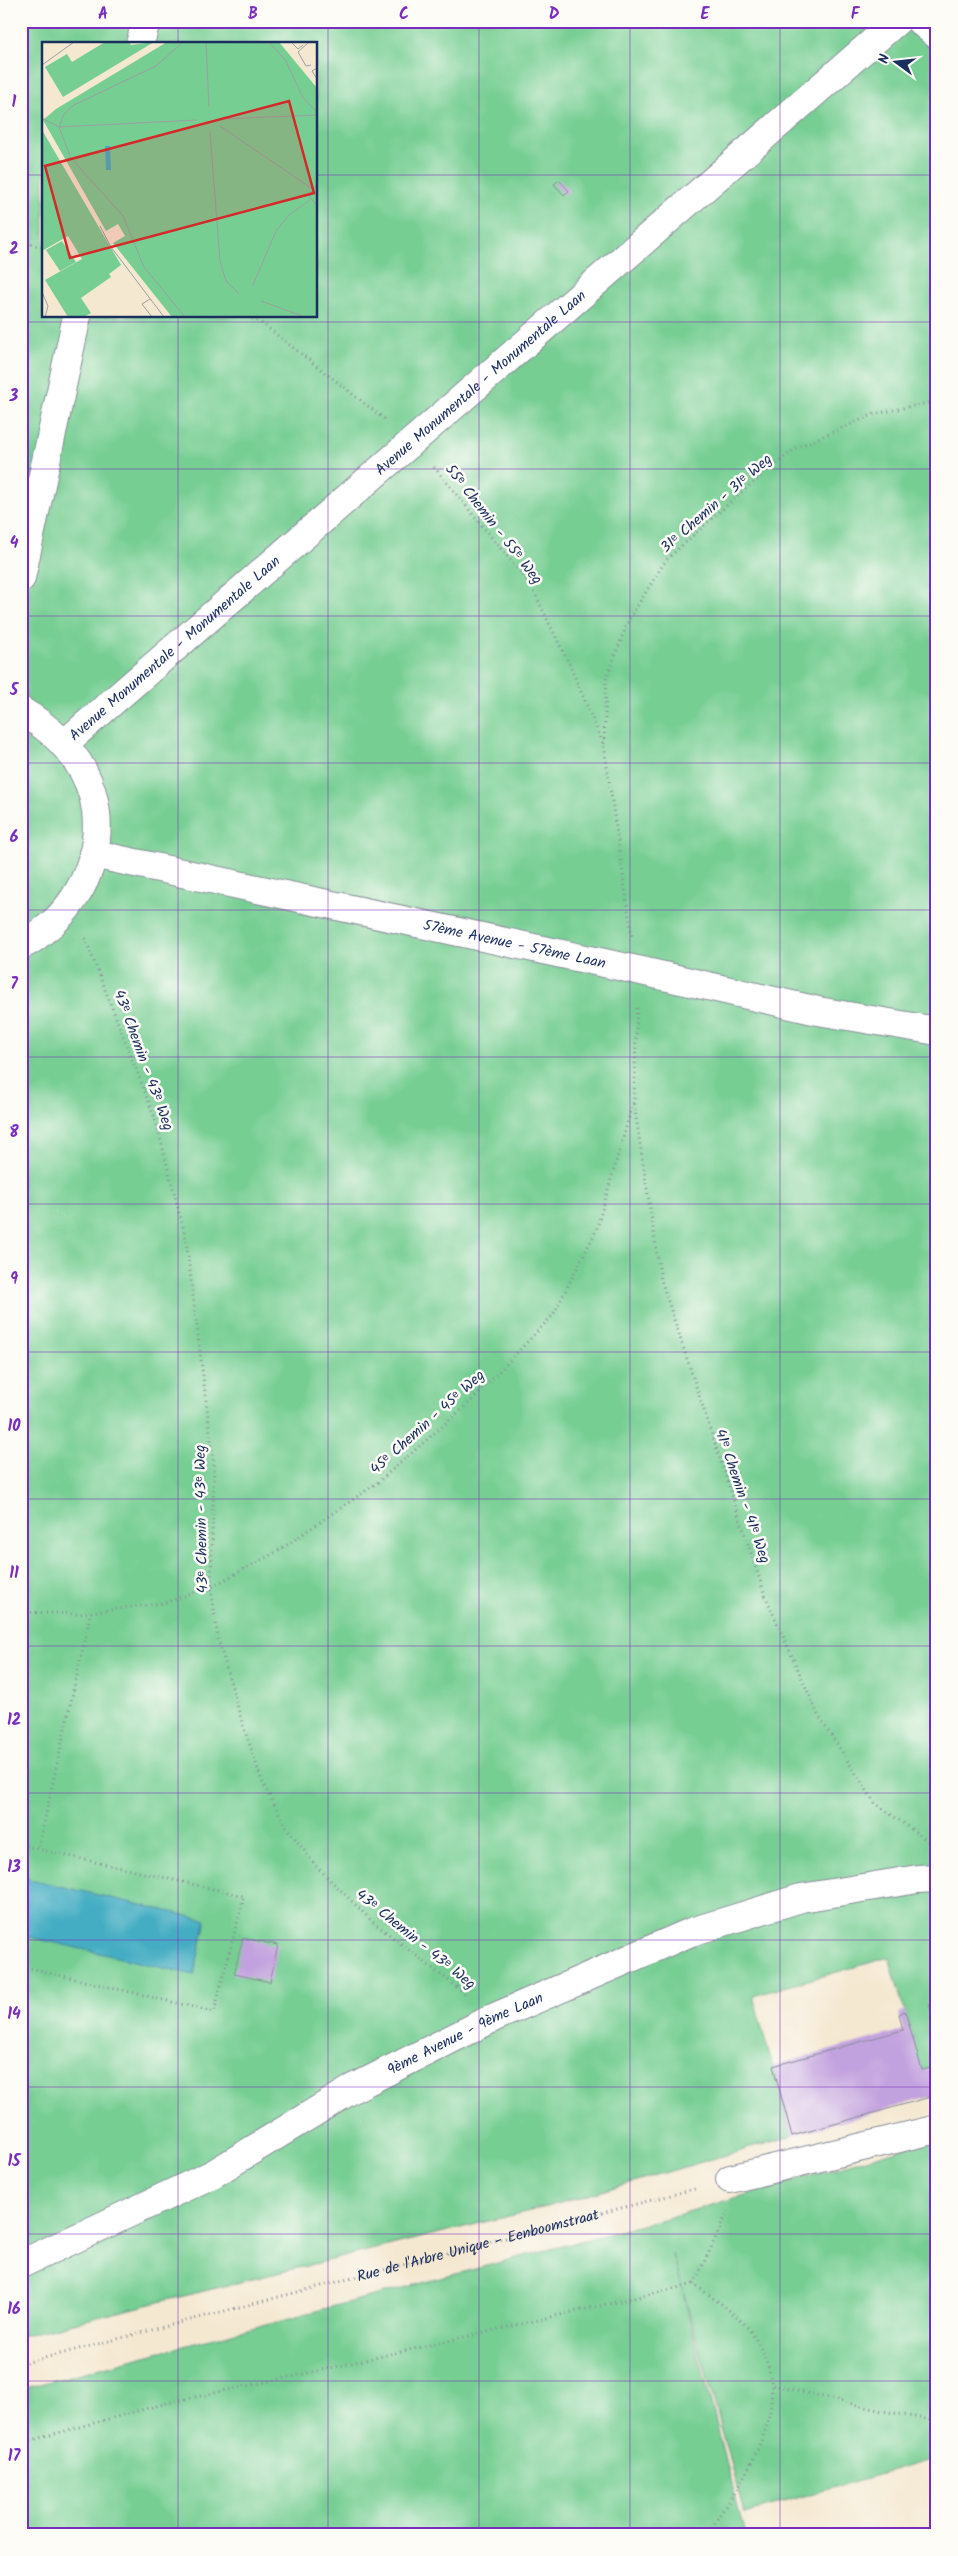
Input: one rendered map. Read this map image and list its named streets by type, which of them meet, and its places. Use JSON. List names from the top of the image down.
{
  "streets": {
    "street": ["Avenue Monumentale - Monumentale Laan", "57ème Avenue - 57ème Laan", "9ème Avenue - 9ème Laan"],
    "path": [
      "31ᵉ Chemin - 31ᵉ Weg",
      "55ᵉ Chemin - 55ᵉ Weg",
      "43ᵉ Chemin - 43ᵉ Weg",
      "45ᵉ Chemin - 45ᵉ Weg",
      "41ᵉ Chemin - 41ᵉ Weg",
      "Rue de l'Arbre Unique - Eenboomstraat"
    ]
  },
  "crossings": [
    ["Avenue Monumentale - Monumentale Laan", "55ᵉ Chemin - 55ᵉ Weg"],
    ["31ᵉ Chemin - 31ᵉ Weg", "55ᵉ Chemin - 55ᵉ Weg"],
    ["55ᵉ Chemin - 55ᵉ Weg", "57ème Avenue - 57ème Laan"],
    ["55ᵉ Chemin - 55ᵉ Weg", "45ᵉ Chemin - 45ᵉ Weg"],
    ["57ème Avenue - 57ème Laan", "45ᵉ Chemin - 45ᵉ Weg"],
    ["43ᵉ Chemin - 43ᵉ Weg", "45ᵉ Chemin - 45ᵉ Weg"],
    ["43ᵉ Chemin - 43ᵉ Weg", "9ème Avenue - 9ème Laan"],
    ["45ᵉ Chemin - 45ᵉ Weg", "41ᵉ Chemin - 41ᵉ Weg"]
  ],
  "north": "left",
  "grid": {
    "columns": [
      "A",
      "B",
      "C",
      "D",
      "E",
      "F"
    ],
    "rows": [
      "1",
      "2",
      "3",
      "4",
      "5",
      "6",
      "7",
      "8",
      "9",
      "10",
      "11",
      "12",
      "13",
      "14",
      "15",
      "16",
      "17"
    ]
  }
}
